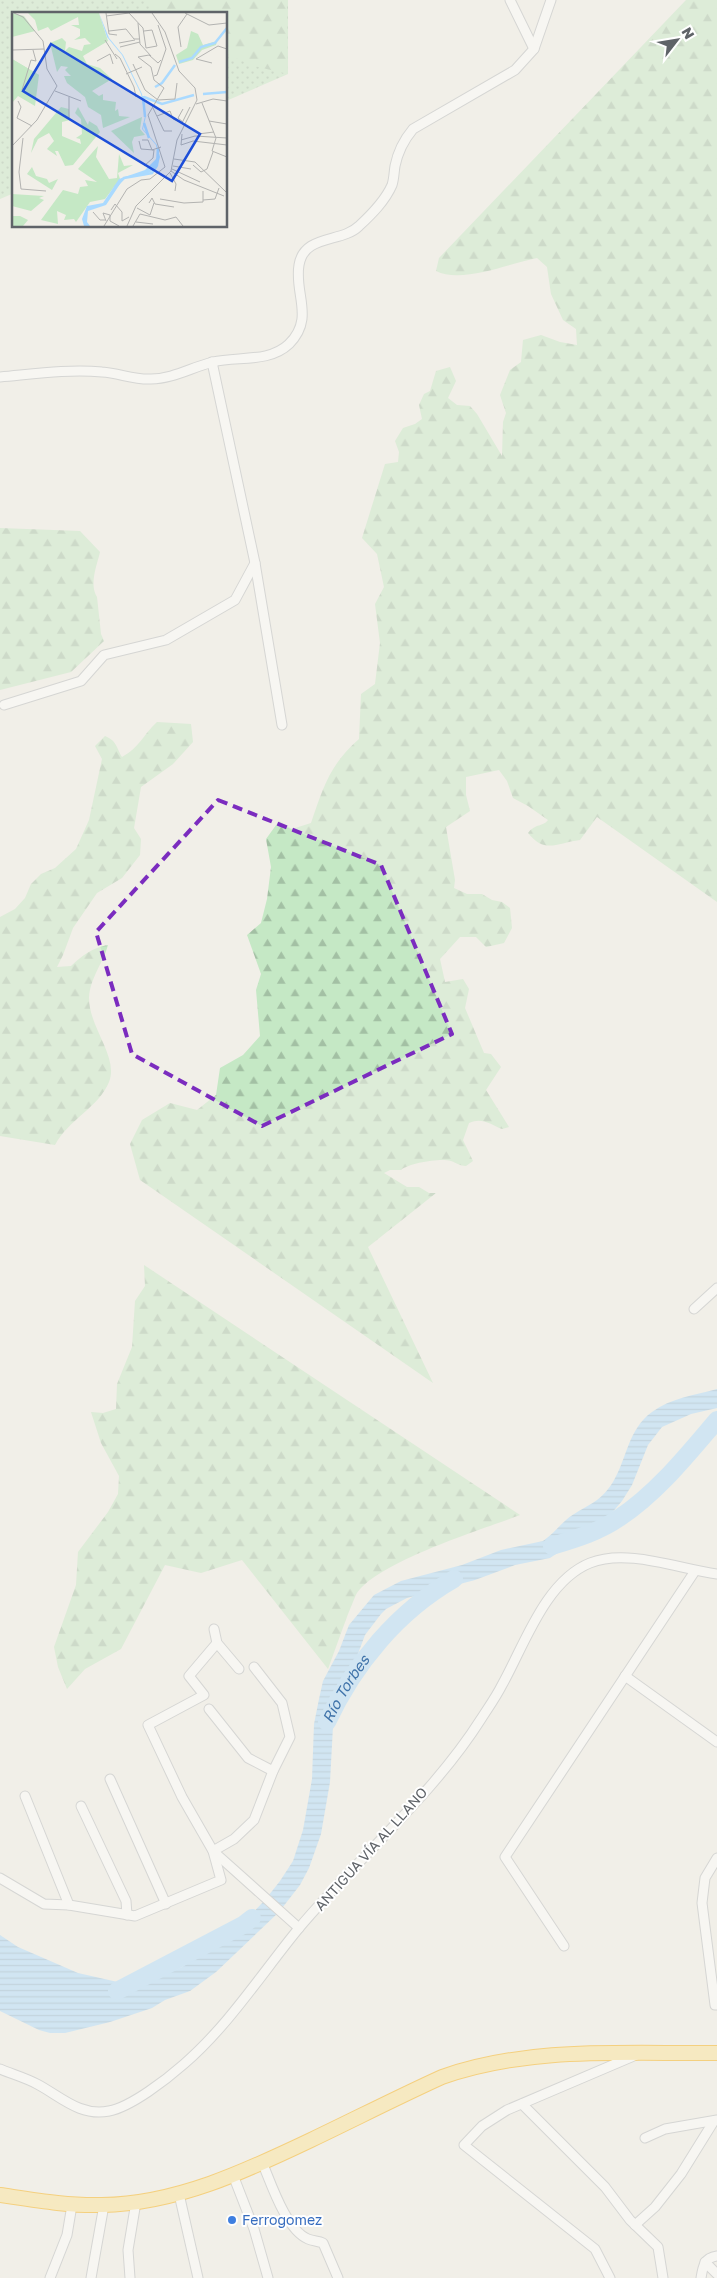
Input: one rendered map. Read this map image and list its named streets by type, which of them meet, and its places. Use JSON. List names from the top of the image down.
{
  "streets": {
    "street": ["ANTIGUA VÍA AL LLANO"]
  },
  "water": ["Río Torbes"],
  "places": ["Ferrogomez"],
  "north": "top right"
}
